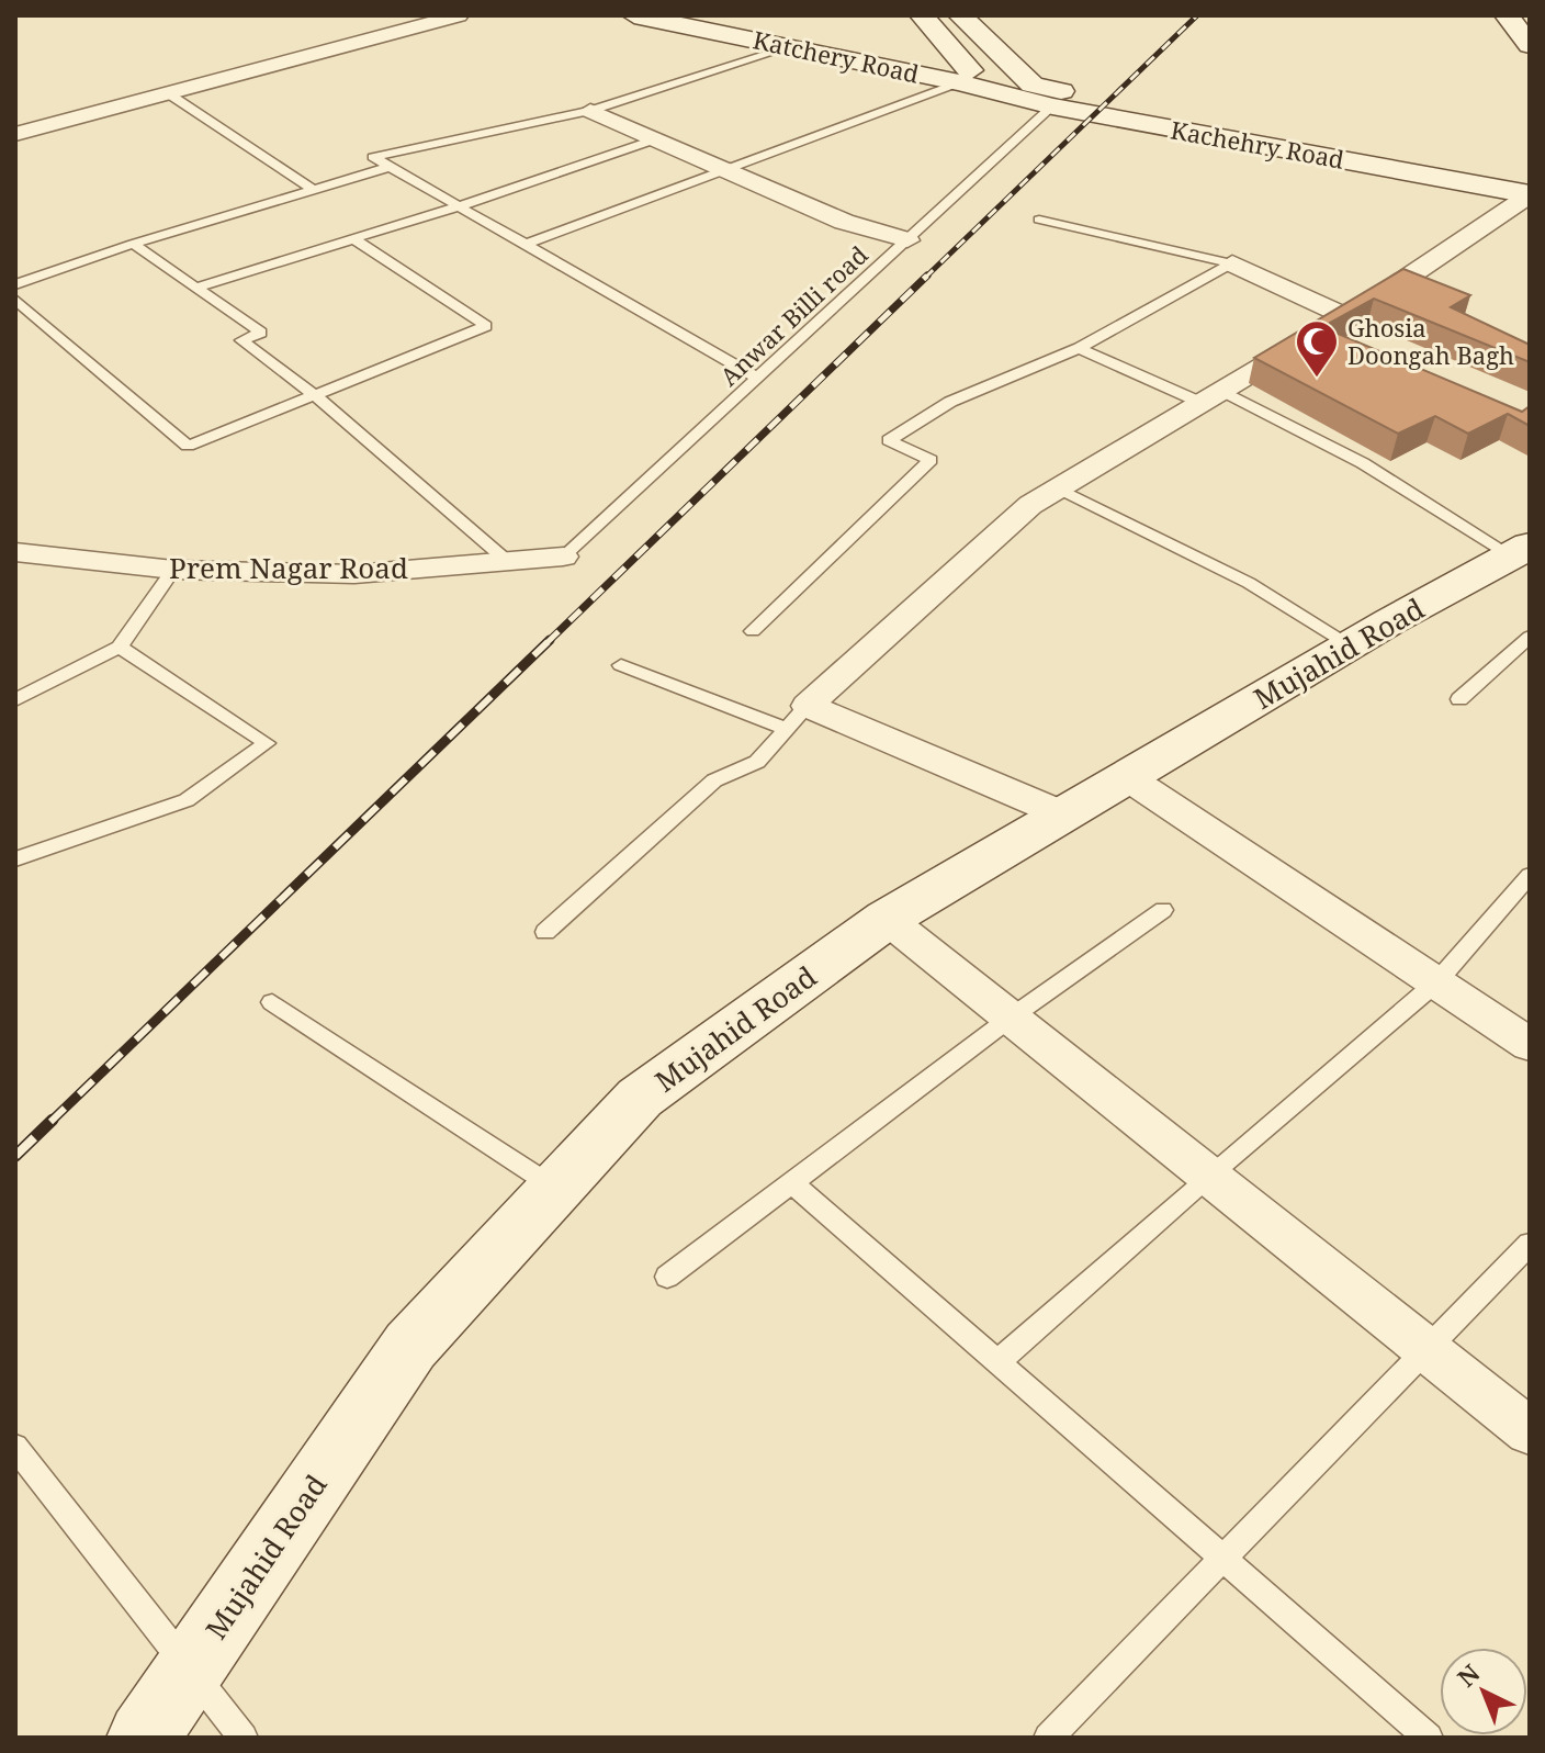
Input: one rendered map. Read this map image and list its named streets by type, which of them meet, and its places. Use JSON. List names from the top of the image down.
{
  "streets": {
    "main road": ["Katchery Road", "Kachehry Road", "Mujahid Road"],
    "street": ["Prem Nagar Road"],
    "lane": ["Anwar Billi road"]
  },
  "crossings": [
    ["Katchery Road", "Kachehry Road"],
    ["Kachehry Road", "Anwar Billi road"],
    ["Anwar Billi road", "Prem Nagar Road"]
  ],
  "places": {
    "mosque": ["Ghosia Doongah Bagh"]
  },
  "north": "top left"
}
